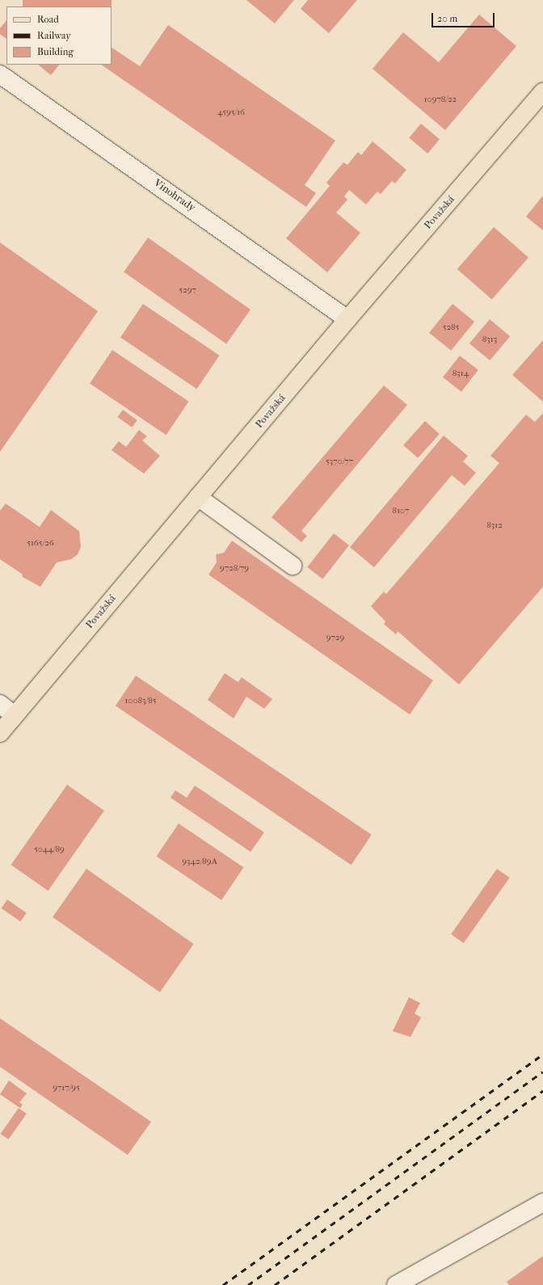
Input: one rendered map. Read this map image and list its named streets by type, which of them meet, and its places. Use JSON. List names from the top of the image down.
{
  "streets": {
    "main road": ["Považská"],
    "street": ["Vinohrady"]
  },
  "crossings": [
    ["Vinohrady", "Považská"]
  ],
  "house_numbers": [
    "10978/22",
    "4595/16",
    "5297",
    "5285",
    "8313",
    "8314",
    "5370/77",
    "8107",
    "8312",
    "5165/26",
    "9728/79",
    "9729",
    "10083/85",
    "5044/89",
    "9342/89A",
    "9717/95"
  ],
  "legend": ["Road", "Railway", "Building"],
  "scale_bar": "20 m"
}
